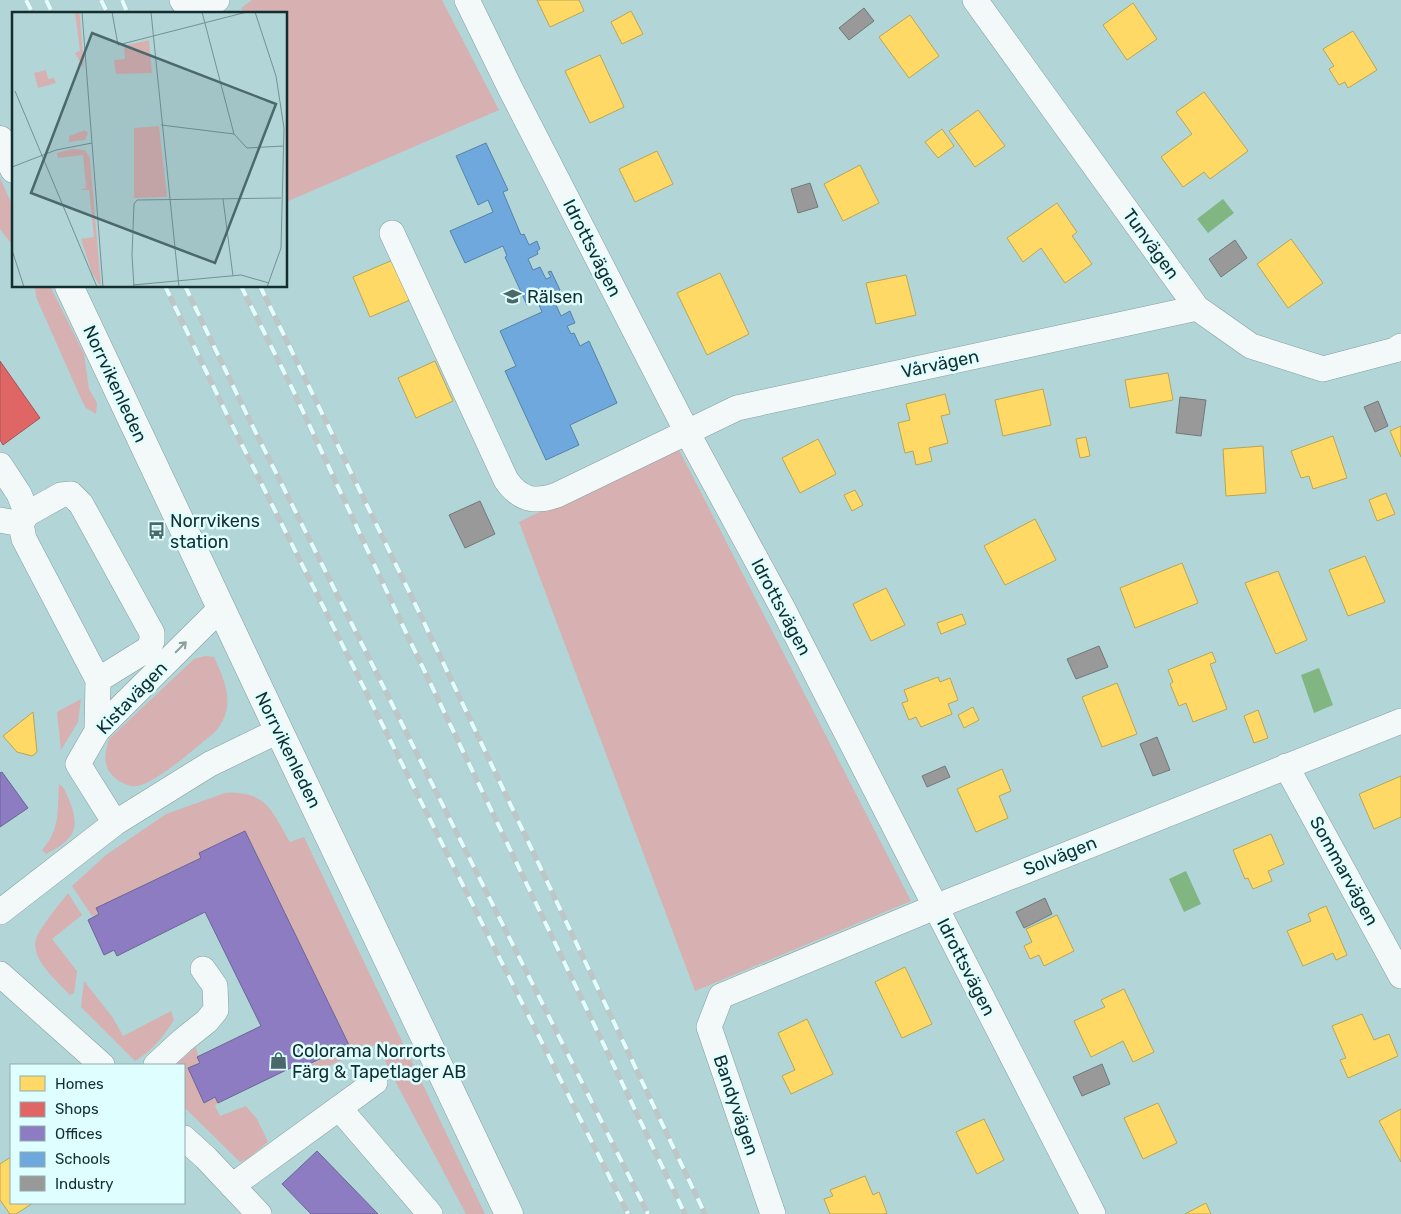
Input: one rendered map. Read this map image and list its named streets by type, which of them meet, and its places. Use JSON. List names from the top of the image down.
{
  "streets": {
    "main road": ["Norrvikenleden"],
    "street": [
      "Tunvägen",
      "Idrottsvägen",
      "Vårvägen",
      "Kistavägen",
      "Solvägen",
      "Sommarvägen",
      "Bandyvägen"
    ]
  },
  "crossings": [
    ["Tunvägen", "Vårvägen"],
    ["Idrottsvägen", "Vårvägen"],
    ["Idrottsvägen", "Solvägen"],
    ["Norrvikenleden", "Kistavägen"],
    ["Solvägen", "Sommarvägen"],
    ["Solvägen", "Bandyvägen"]
  ],
  "places": {
    "school or university": ["Rälsen"],
    "bus stop": ["Norrvikens station"],
    "shop": ["Colorama Norrorts Färg & Tapetlager AB"]
  },
  "legend": [
    "Homes",
    "Shops",
    "Offices",
    "Schools",
    "Industry"
  ]
}
